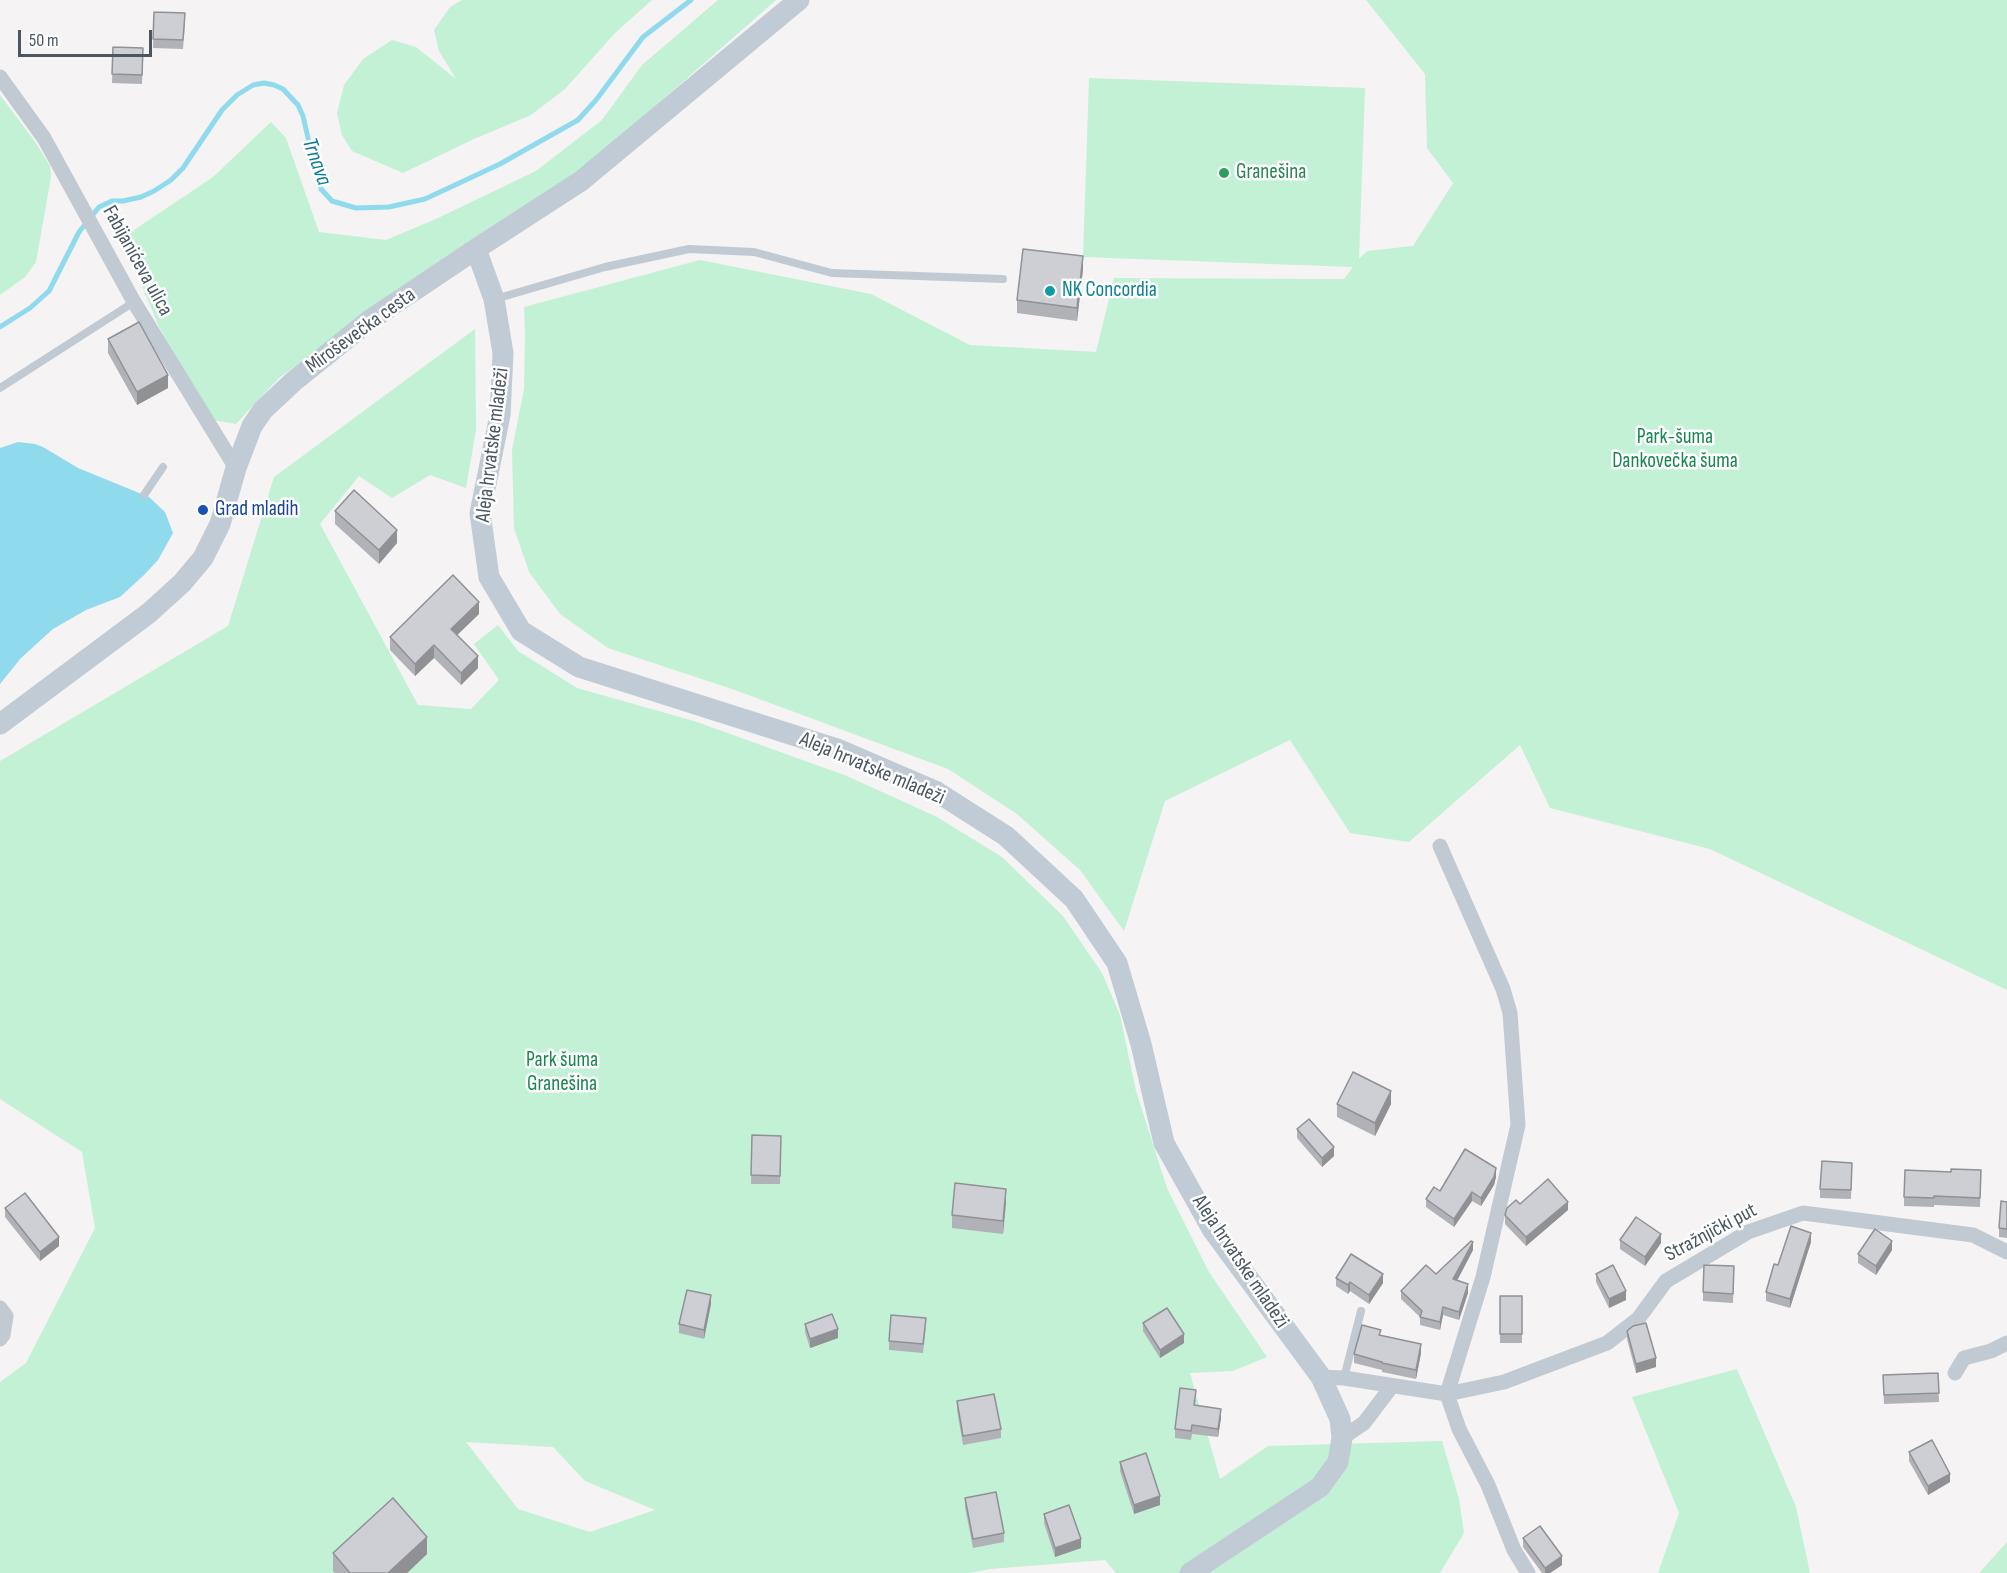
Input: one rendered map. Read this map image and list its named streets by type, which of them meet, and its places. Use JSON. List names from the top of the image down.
{
  "streets": {
    "street": [
      "Fabijanićeva ulica",
      "Miroševečka cesta",
      "Aleja hrvatske mladeži",
      "Stražnjički put"
    ]
  },
  "crossings": [
    ["Fabijanićeva ulica", "Miroševečka cesta"],
    ["Miroševečka cesta", "Aleja hrvatske mladeži"],
    ["Aleja hrvatske mladeži", "Stražnjički put"]
  ],
  "water": ["Trnava"],
  "parks": ["Park-šuma Dankovečka šuma", "Park šuma Granešina"],
  "places": ["Granešina", "NK Concordia", "Grad mladih"],
  "scale_bar": "50 m"
}
